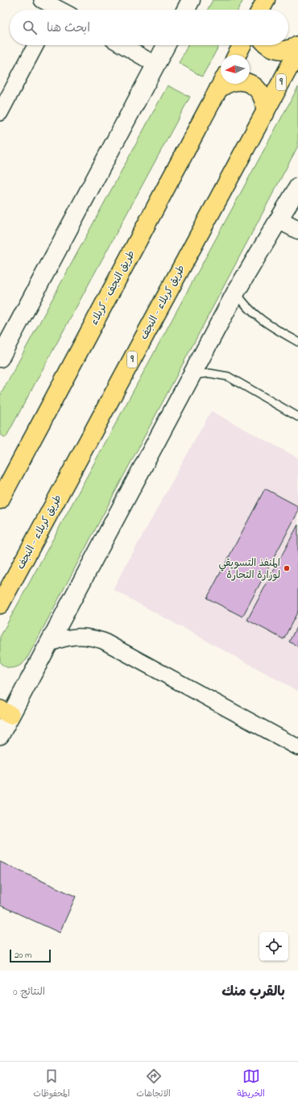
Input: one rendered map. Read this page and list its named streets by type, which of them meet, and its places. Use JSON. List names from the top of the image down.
{
  "streets": {
    "highway": ["9", "طريق النجف - كربلاء", "طريق كربلاء - النجف"]
  },
  "places": ["المنفذ التسويقي لوزارة التجارة"],
  "scale_bar": "20 m",
  "north": "left",
  "page": {
    "search": "ابحث هنا",
    "scale": "20 m",
    "heading": ["بالقرب منك", "النتائج: 0"],
    "nav": ["الخريطة", "الاتجاهات", "المحفوظات"]
  }
}
